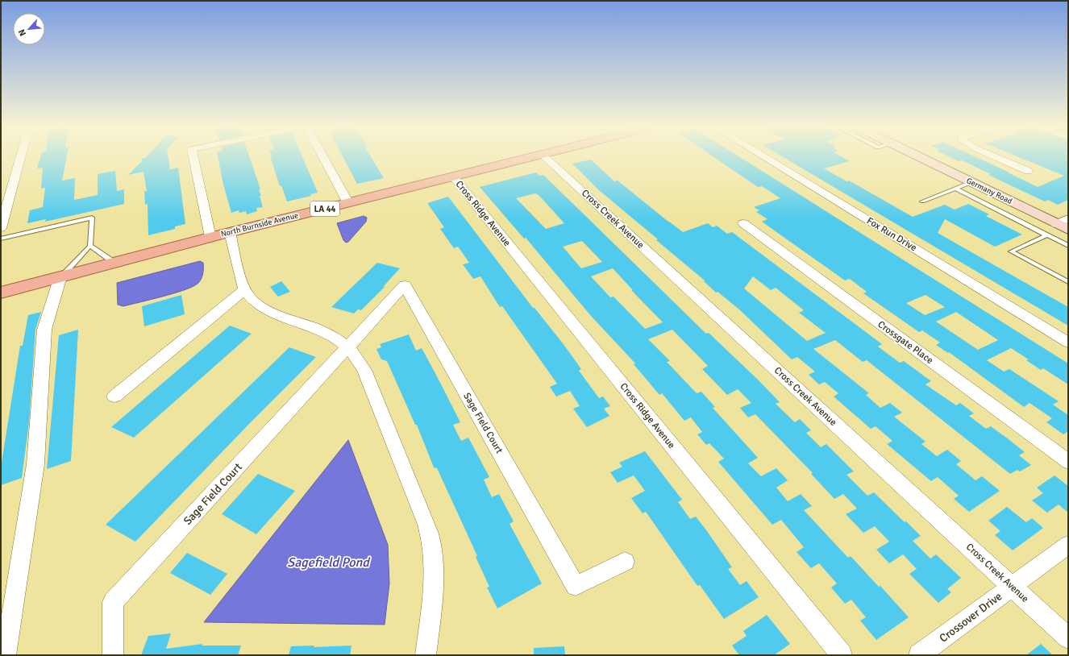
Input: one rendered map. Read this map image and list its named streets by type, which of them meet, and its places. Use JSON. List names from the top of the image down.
{
  "streets": {
    "main road": ["Germany Road", "LA 44", "North Burnside Avenue"],
    "street": [
      "Cross Ridge Avenue",
      "Cross Creek Avenue",
      "Fox Run Drive",
      "Crossgate Place",
      "Sage Field Court",
      "Crossover Drive"
    ]
  },
  "crossings": [
    ["Cross Ridge Avenue", "North Burnside Avenue"],
    ["Cross Creek Avenue", "Crossover Drive"]
  ],
  "water": ["Sagefield Pond"],
  "north": "bottom left"
}
